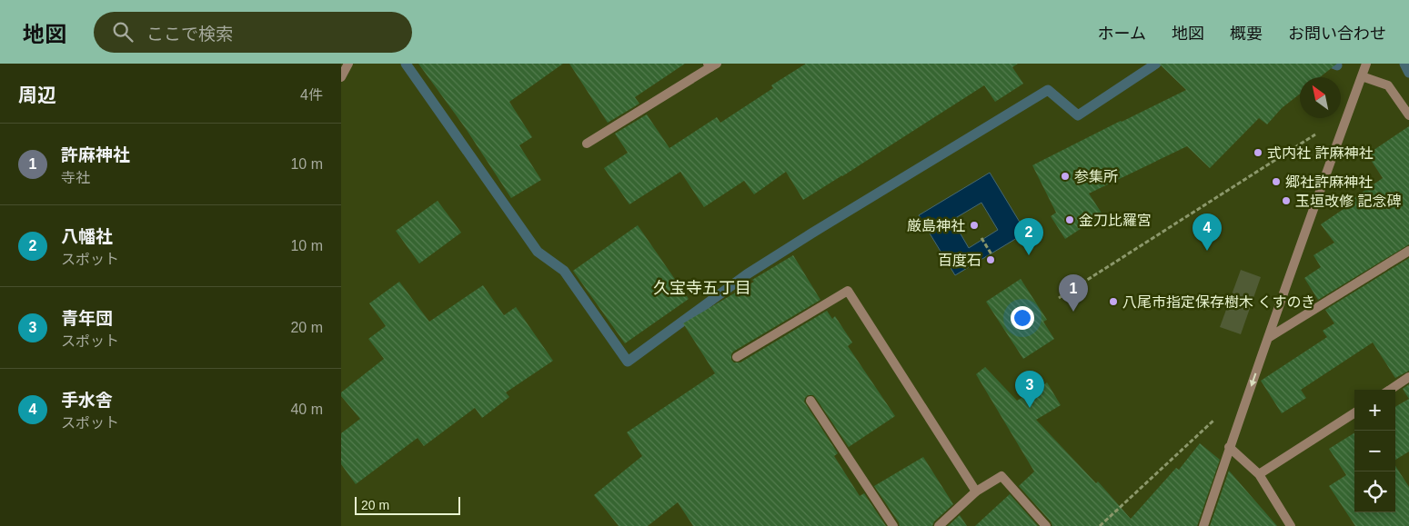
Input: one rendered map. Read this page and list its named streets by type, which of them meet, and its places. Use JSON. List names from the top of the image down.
{
  "districts": ["久宝寺五丁目"],
  "places": [
    "式内社 許麻神社",
    "参集所",
    "郷社許麻神社",
    "玉垣改修 記念碑",
    "金刀比羅宮",
    "厳島神社",
    "百度石",
    "八尾市指定保存樹木 くすのき"
  ],
  "scale_bar": "20 m",
  "north": "top left",
  "page": {
    "header": "地図",
    "search": "ここで検索",
    "nav": [
      "ホーム",
      "地図",
      "概要",
      "お問い合わせ"
    ],
    "heading": ["周辺", "4件"],
    "list": [
      {
        "mark": "1",
        "name": "許麻神社",
        "note": "寺社",
        "value": "10 m"
      },
      {
        "mark": "2",
        "name": "八幡社",
        "note": "スポット",
        "value": "10 m"
      },
      {
        "mark": "3",
        "name": "青年団",
        "note": "スポット",
        "value": "20 m"
      },
      {
        "mark": "4",
        "name": "手水舎",
        "note": "スポット",
        "value": "40 m"
      }
    ],
    "pins": [
      "4",
      "2",
      "1",
      "3"
    ],
    "map_buttons": ["+", "−"],
    "scale": "20 m"
  }
}
